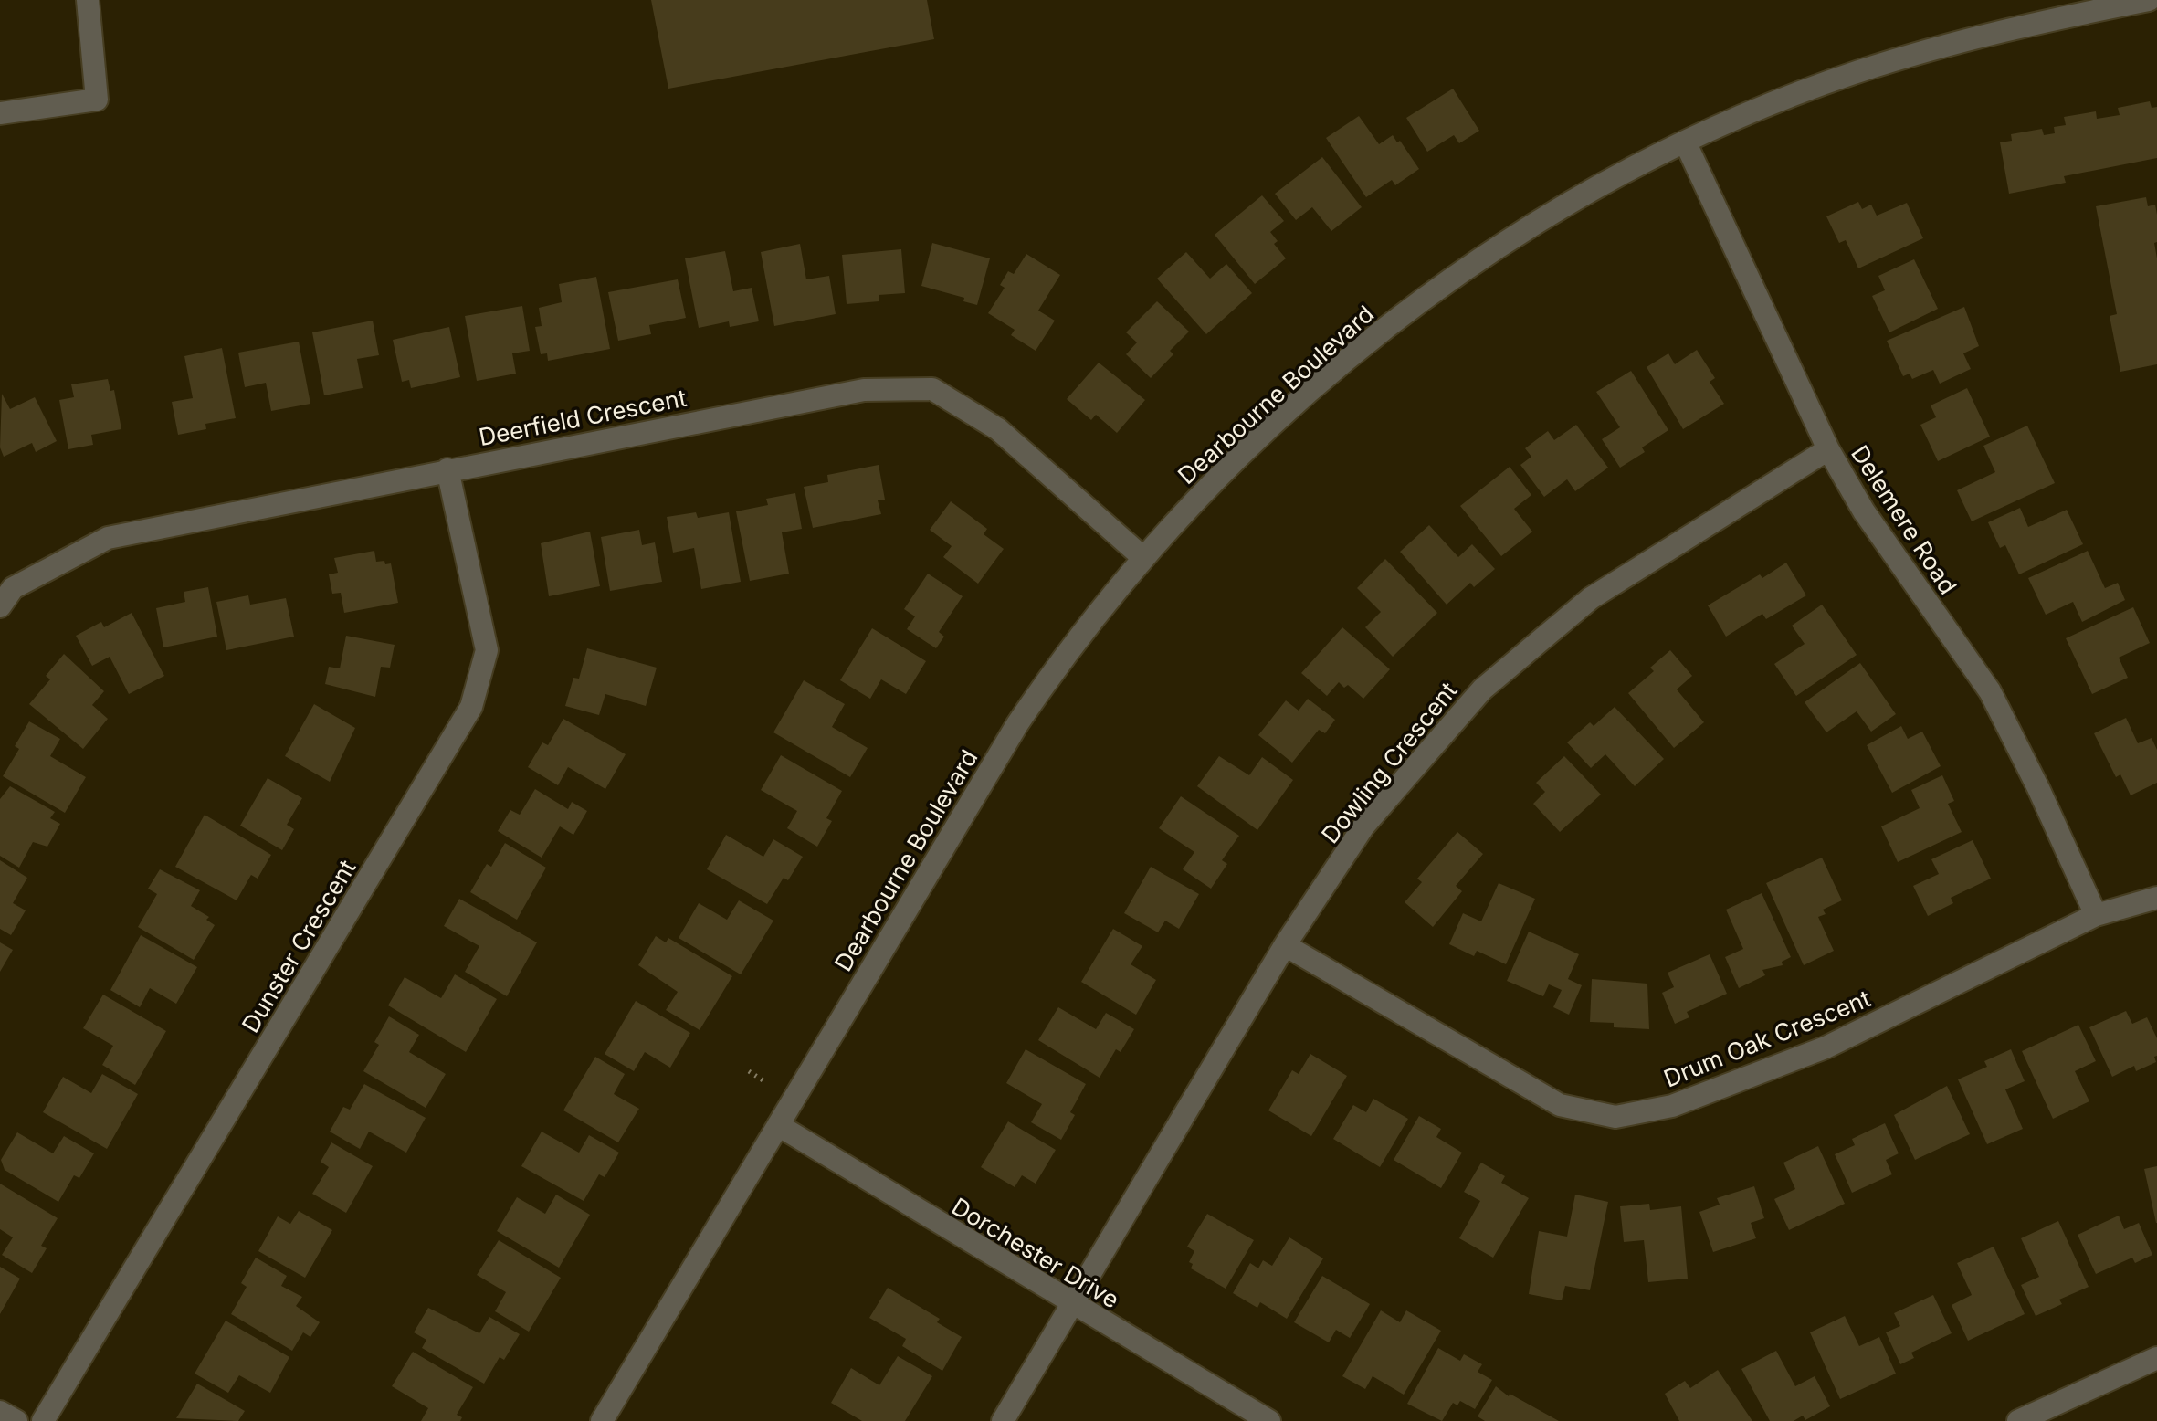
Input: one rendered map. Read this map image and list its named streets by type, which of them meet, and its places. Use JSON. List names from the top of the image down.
{
  "streets": {
    "street": [
      "Dearbourne Boulevard",
      "Deerfield Crescent",
      "Delemere Road",
      "Dowling Crescent",
      "Dunster Crescent",
      "Drum Oak Crescent",
      "Dorchester Drive"
    ]
  },
  "crossings": [
    ["Dearbourne Boulevard", "Deerfield Crescent"],
    ["Dearbourne Boulevard", "Delemere Road"],
    ["Dearbourne Boulevard", "Dorchester Drive"],
    ["Deerfield Crescent", "Dunster Crescent"],
    ["Delemere Road", "Dowling Crescent"],
    ["Delemere Road", "Drum Oak Crescent"],
    ["Dowling Crescent", "Drum Oak Crescent"],
    ["Dowling Crescent", "Dorchester Drive"]
  ]
}
